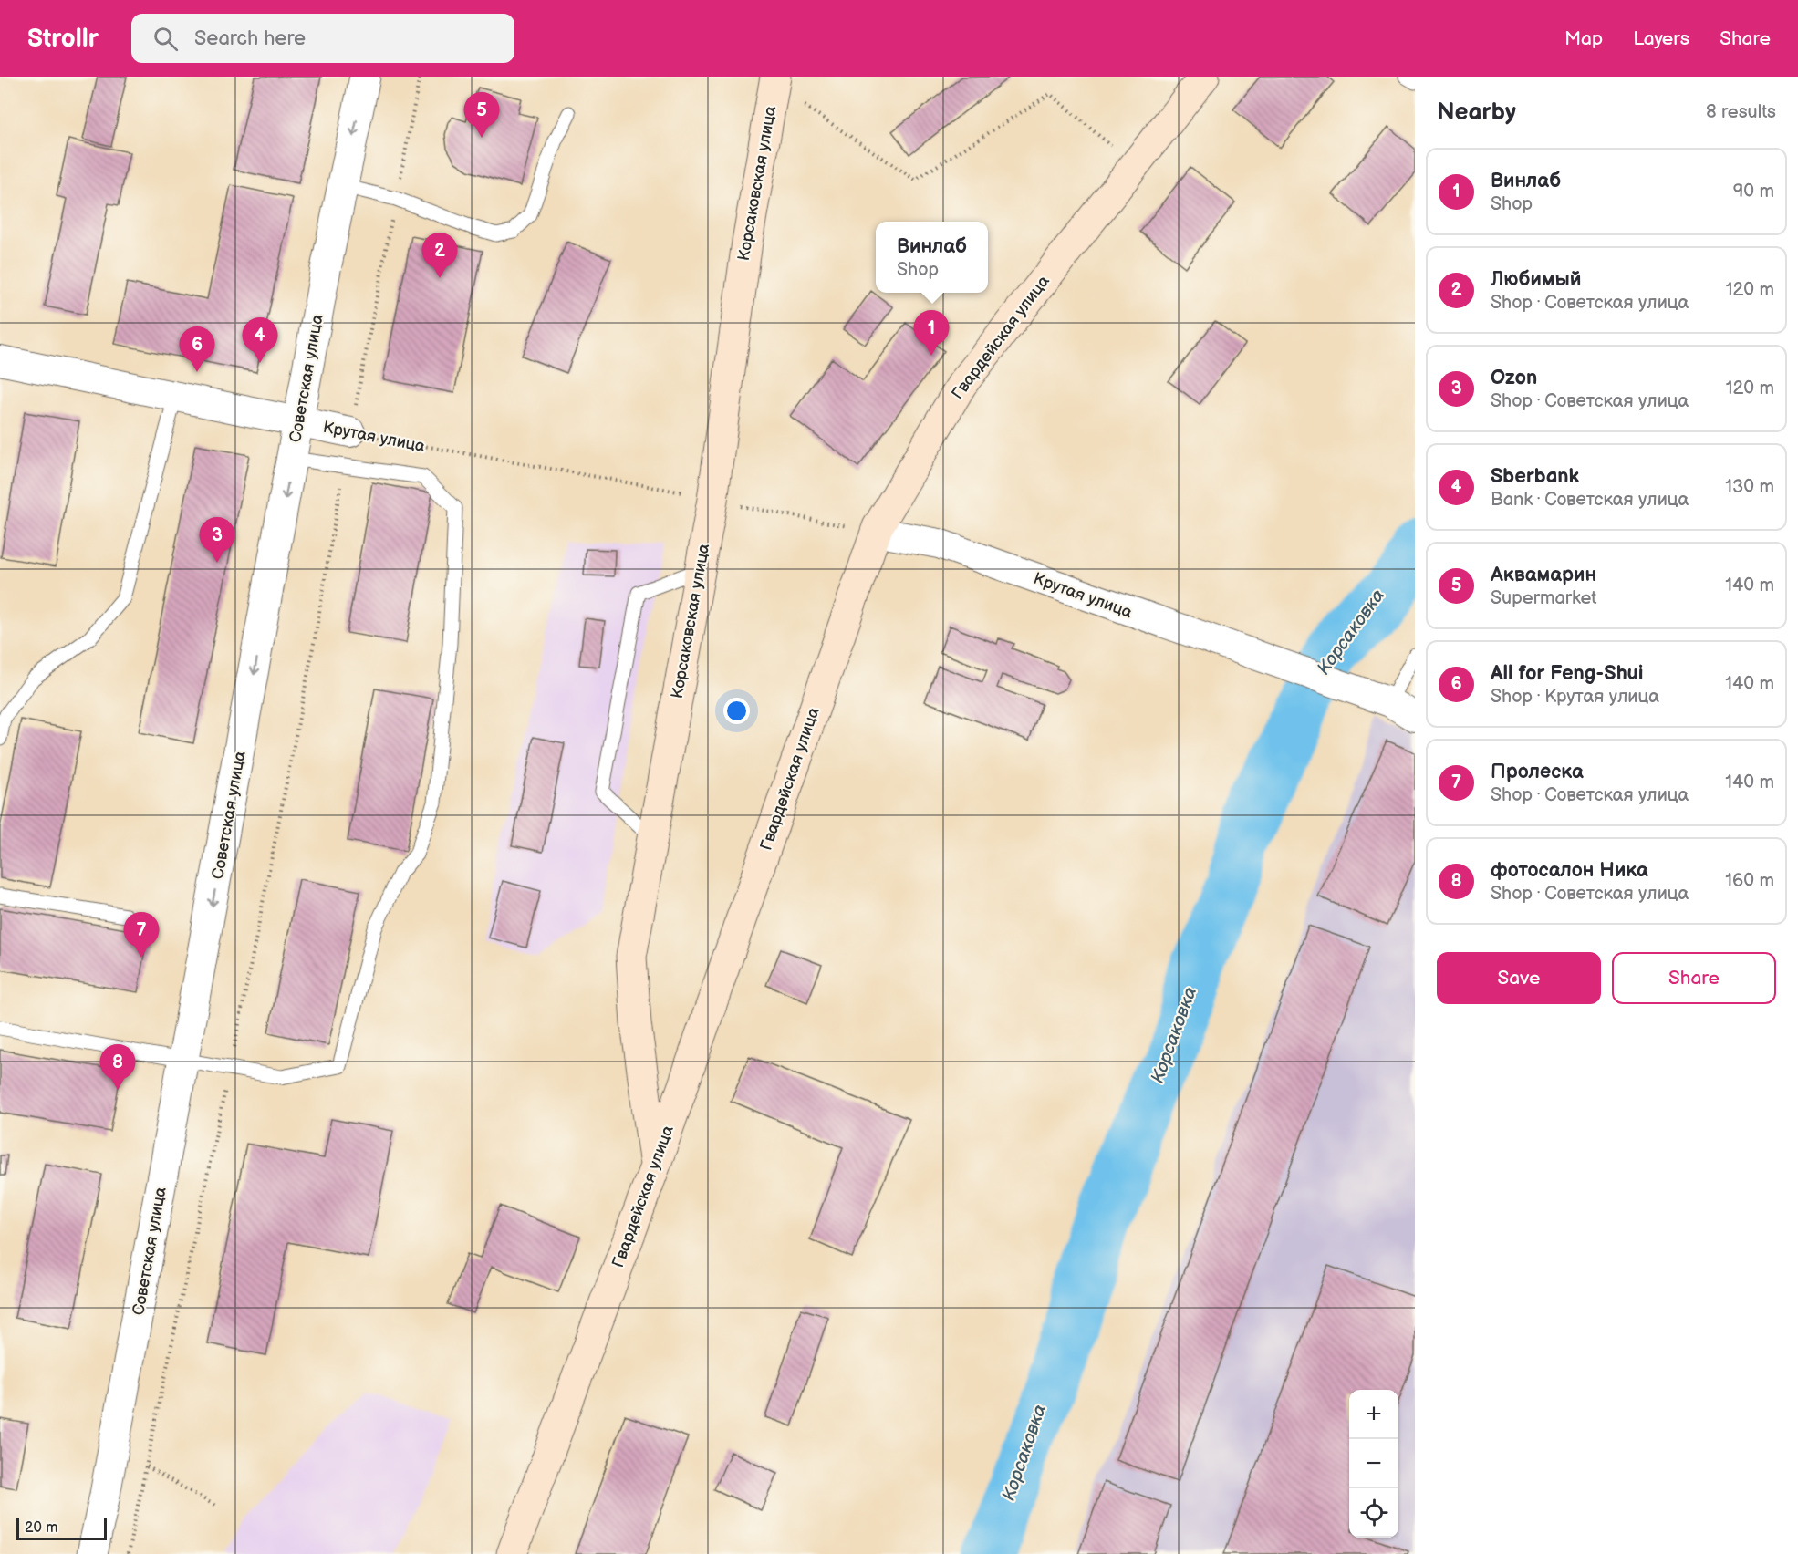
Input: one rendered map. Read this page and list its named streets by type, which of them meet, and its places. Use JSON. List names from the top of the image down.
{
  "streets": {
    "main road": ["Корсаковская улица", "Гвардейская улица"],
    "street": ["Советская улица", "Крутая улица"]
  },
  "crossings": [
    ["Корсаковская улица", "Гвардейская улица"],
    ["Гвардейская улица", "Крутая улица"],
    ["Советская улица", "Крутая улица"]
  ],
  "one_way": ["Советская улица"],
  "water": ["Корсаковка"],
  "scale_bar": "20 m",
  "page": {
    "header": "Strollr",
    "search": "Search here",
    "nav": ["Map", "Layers", "Share"],
    "heading": ["Nearby", "8 results"],
    "pins": [
      "5",
      "2",
      "1",
      "4",
      "6",
      "3",
      "7",
      "8"
    ],
    "list": [
      {
        "mark": "1",
        "name": "Винлаб",
        "note": "Shop",
        "value": "90 m"
      },
      {
        "mark": "2",
        "name": "Любимый",
        "note": "Shop · Советская улица",
        "value": "120 m"
      },
      {
        "mark": "3",
        "name": "Ozon",
        "note": "Shop · Советская улица",
        "value": "120 m"
      },
      {
        "mark": "4",
        "name": "Sberbank",
        "note": "Bank · Советская улица",
        "value": "130 m"
      },
      {
        "mark": "5",
        "name": "Аквамарин",
        "note": "Supermarket",
        "value": "140 m"
      },
      {
        "mark": "6",
        "name": "All for Feng-Shui",
        "note": "Shop · Крутая улица",
        "value": "140 m"
      },
      {
        "mark": "7",
        "name": "Пролеска",
        "note": "Shop · Советская улица",
        "value": "140 m"
      },
      {
        "mark": "8",
        "name": "фотосалон Ника",
        "note": "Shop · Советская улица",
        "value": "160 m"
      }
    ],
    "popup": ["Винлаб", "Shop"],
    "buttons": ["Save", "Share"],
    "map_buttons": ["+", "−"],
    "scale": "20 m"
  }
}
